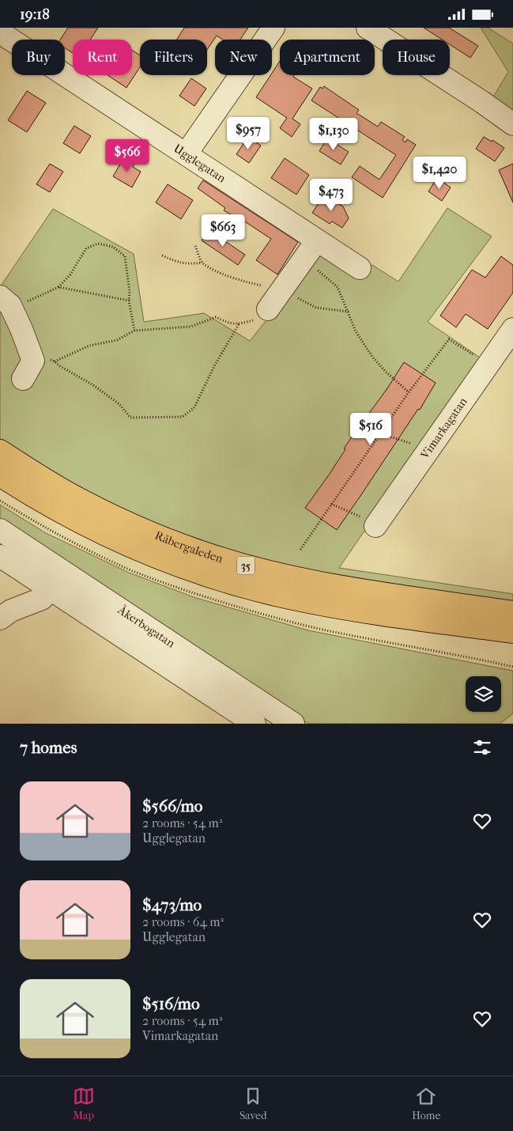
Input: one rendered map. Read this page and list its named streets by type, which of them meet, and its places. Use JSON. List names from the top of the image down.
{
  "streets": {
    "main road": ["Råbergaleden", "35"],
    "street": ["Ugglegatan", "Vimarkagatan", "Åkerbogatan"]
  },
  "page": {
    "status": "19:18",
    "chip": [
      "Buy",
      "Rent",
      "Filters",
      "New",
      "Apartment",
      "House"
    ],
    "price": [
      "$957",
      "$1,130",
      "$566",
      "$1,420",
      "$473",
      "$663",
      "$516"
    ],
    "heading": "7 homes",
    "list": [
      {
        "name": "$566/mo",
        "note": "2 rooms · 54 m² · Ugglegatan"
      },
      {
        "name": "$473/mo",
        "note": "2 rooms · 64 m² · Ugglegatan"
      },
      {
        "name": "$516/mo",
        "note": "2 rooms · 54 m² · Vimarkagatan"
      }
    ],
    "tabs": ["Map", "Saved", "Home"]
  }
}
